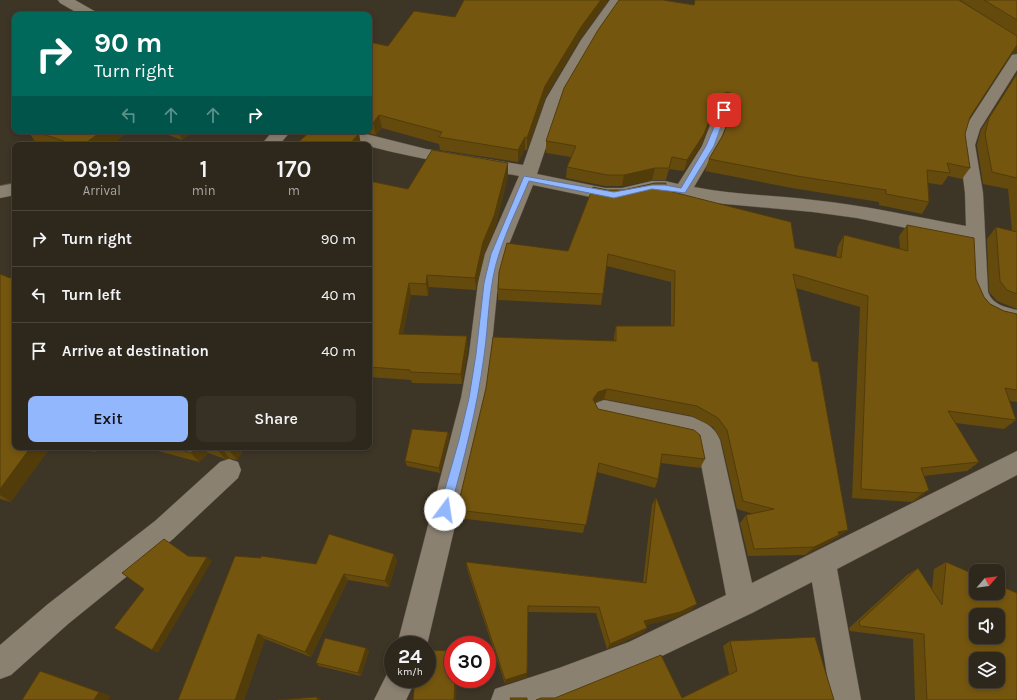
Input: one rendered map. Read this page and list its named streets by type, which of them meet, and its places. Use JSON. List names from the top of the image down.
{
  "north": "top right",
  "page": {
    "turn": ["90 m", "Turn right"],
    "eta": [
      "09:19",
      "Arrival",
      "1",
      "min",
      "170",
      "m"
    ],
    "list": [
      {
        "name": "Turn right",
        "value": "90 m"
      },
      {
        "name": "Turn left",
        "value": "40 m"
      },
      {
        "name": "Arrive at destination",
        "value": "40 m"
      }
    ],
    "buttons": ["Exit", "Share"],
    "speed": "24 km/h",
    "limit": "30"
  }
}
